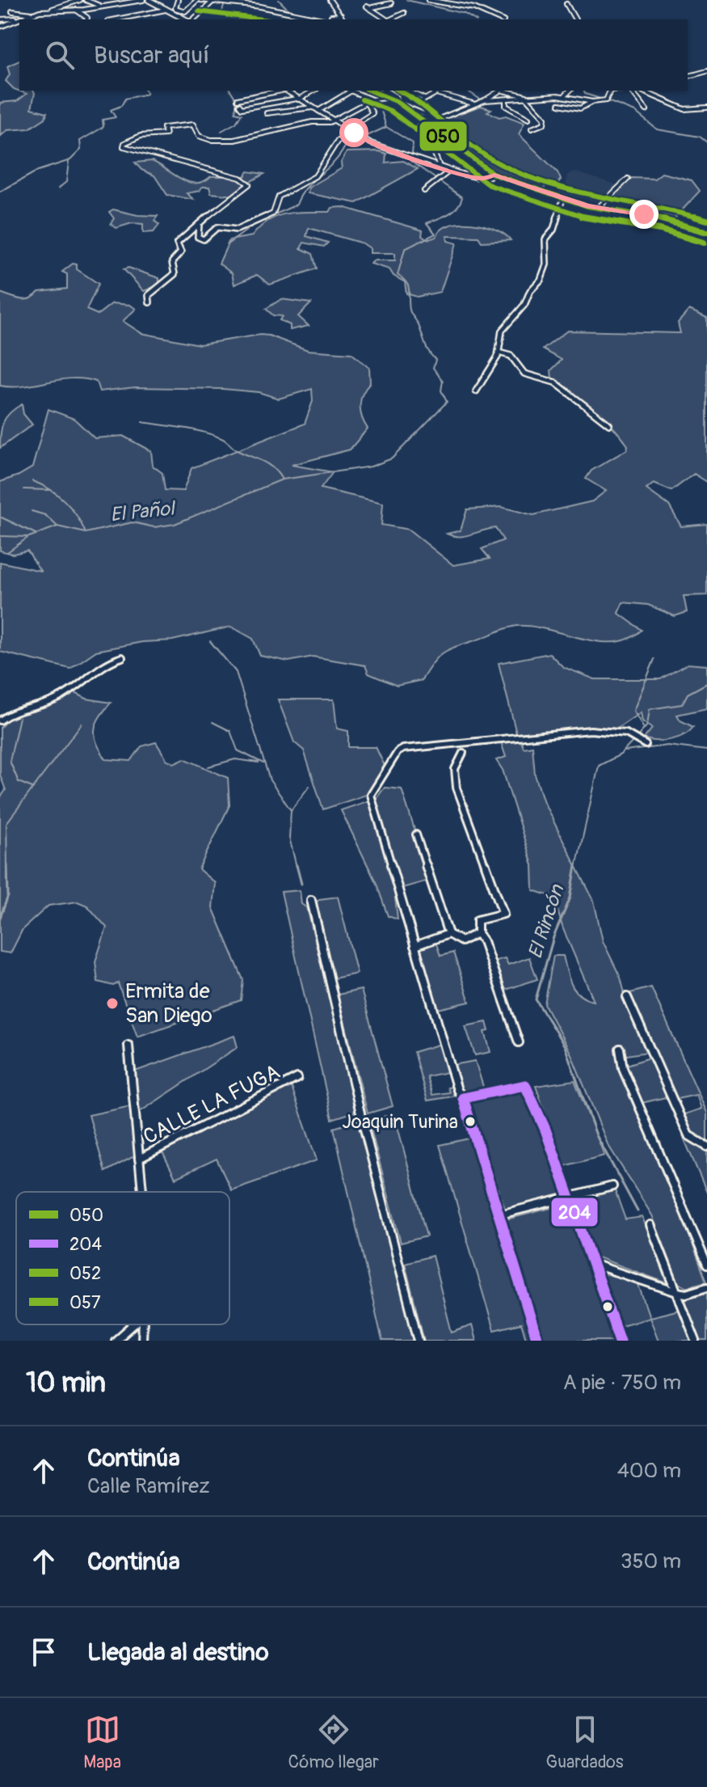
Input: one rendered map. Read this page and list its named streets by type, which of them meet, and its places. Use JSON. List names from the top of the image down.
{
  "streets": {
    "street": ["CALLE LA FUGA"]
  },
  "water": ["El Pañol", "El Rincón"],
  "places": ["Ermita de San Diego", "Joaquin Turina"],
  "lines": [
    "transit line 052",
    "transit line 050",
    "transit line 057",
    "transit line 204"
  ],
  "legend": [
    "050",
    "204",
    "052",
    "057"
  ],
  "page": {
    "search": "Buscar aquí",
    "heading": ["10 min", "A pie · 750 m"],
    "list": [
      ["Continúa", "Calle Ramírez", "400 m"],
      ["Continúa", "350 m"],
      "Llegada al destino"
    ],
    "nav": ["Mapa", "Cómo llegar", "Guardados"]
  }
}
